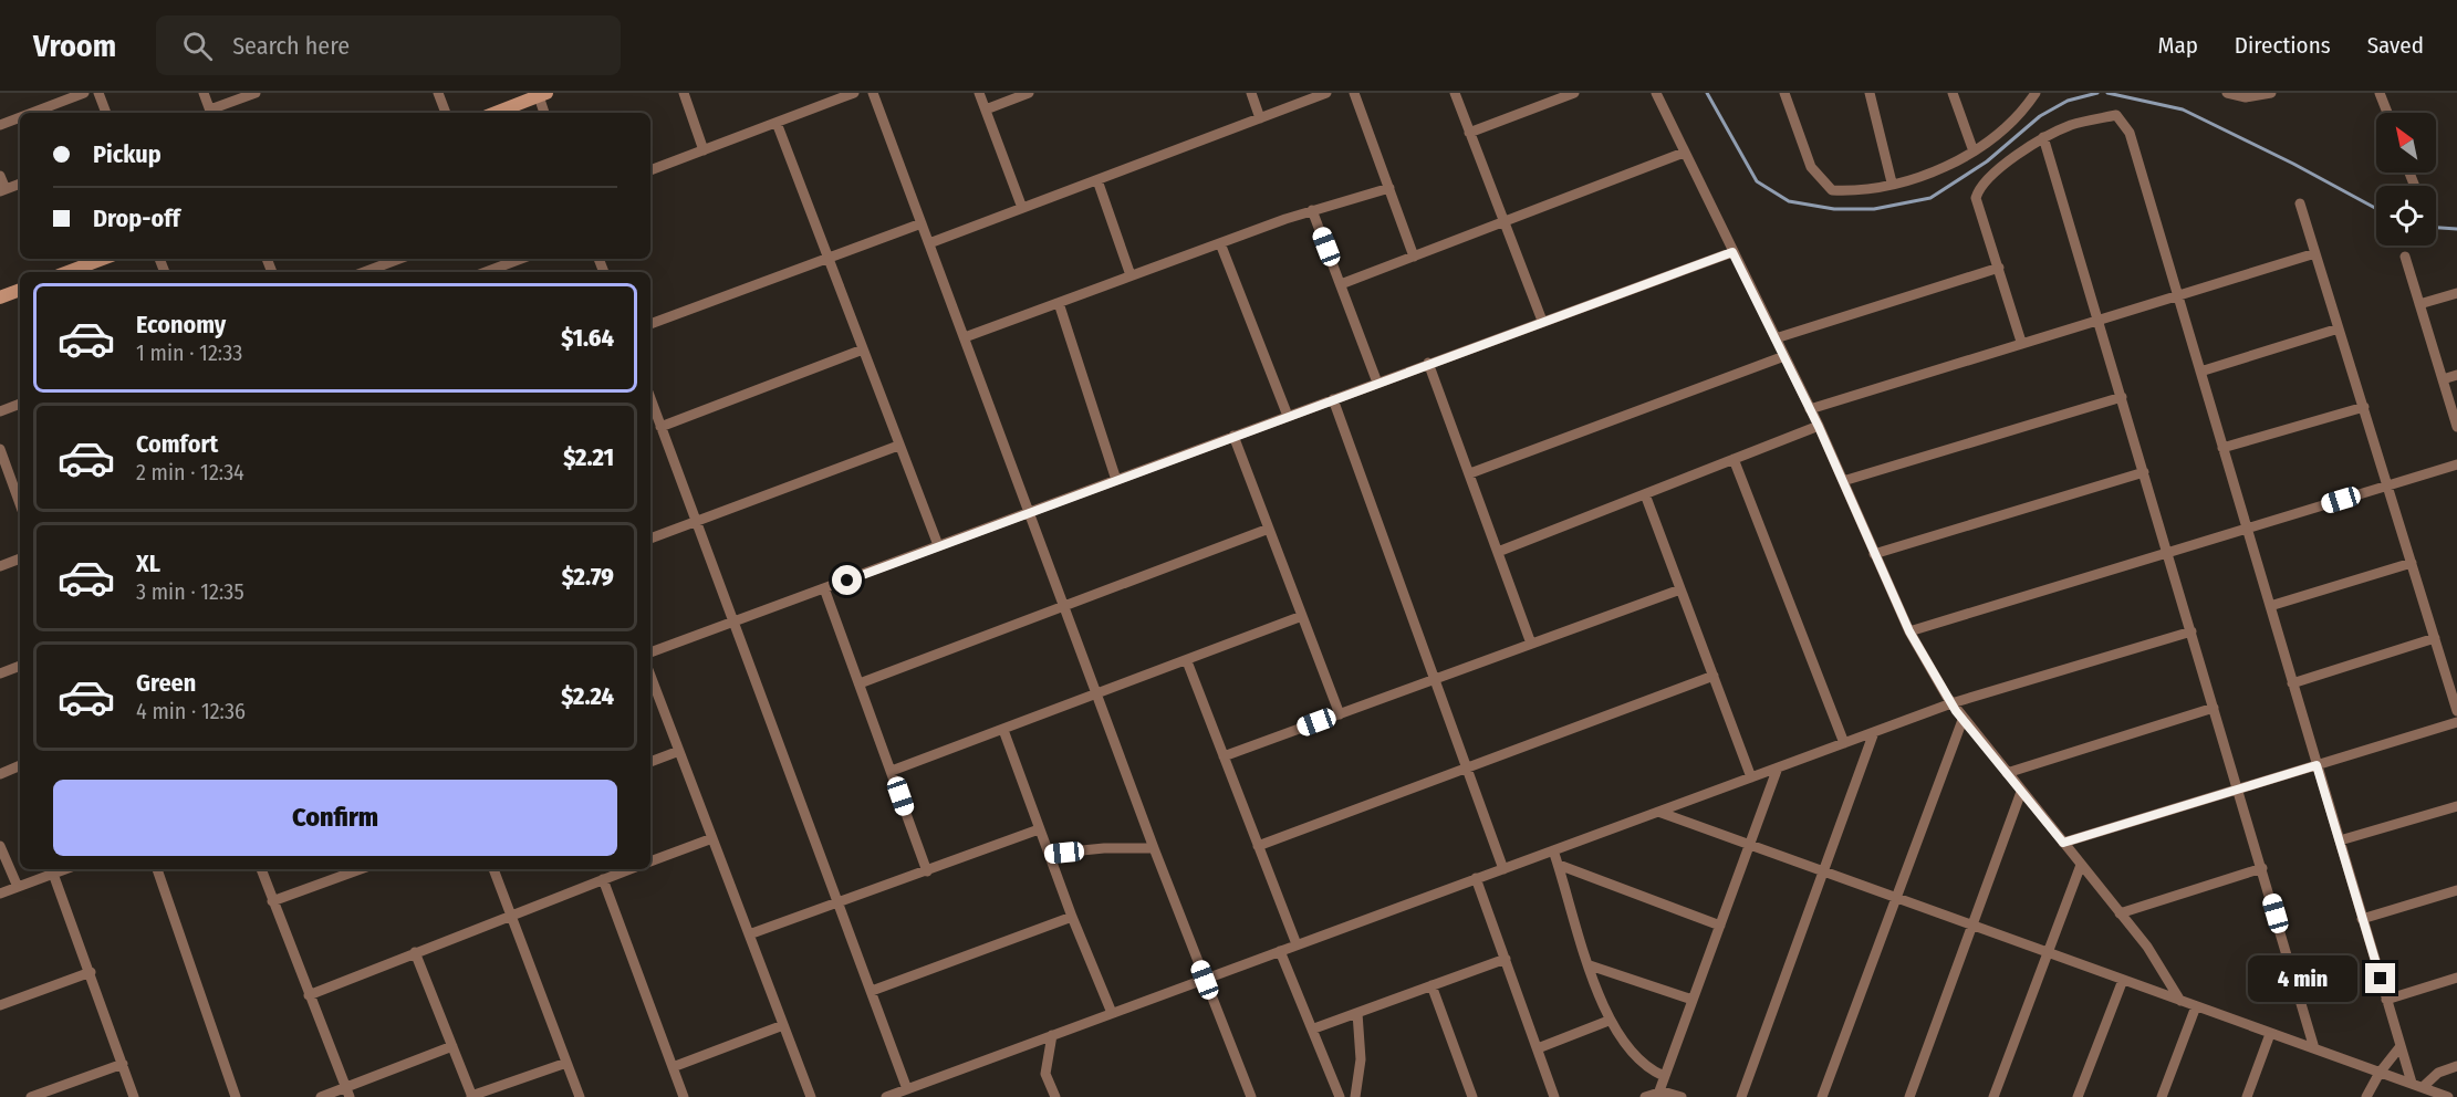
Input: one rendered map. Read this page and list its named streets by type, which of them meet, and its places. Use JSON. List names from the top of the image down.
{
  "north": "top left",
  "page": {
    "header": "Vroom",
    "search": "Search here",
    "nav": ["Map", "Directions", "Saved"],
    "banner": ["Pickup", "Drop-off"],
    "list": [
      {
        "name": "Economy",
        "note": "1 min · 12:33",
        "value": "$1.64"
      },
      {
        "name": "Comfort",
        "note": "2 min · 12:34",
        "value": "$2.21"
      },
      {
        "name": "XL",
        "note": "3 min · 12:35",
        "value": "$2.79"
      },
      {
        "name": "Green",
        "note": "4 min · 12:36",
        "value": "$2.24"
      }
    ],
    "buttons": "Confirm",
    "bubble": "4 min"
  }
}
